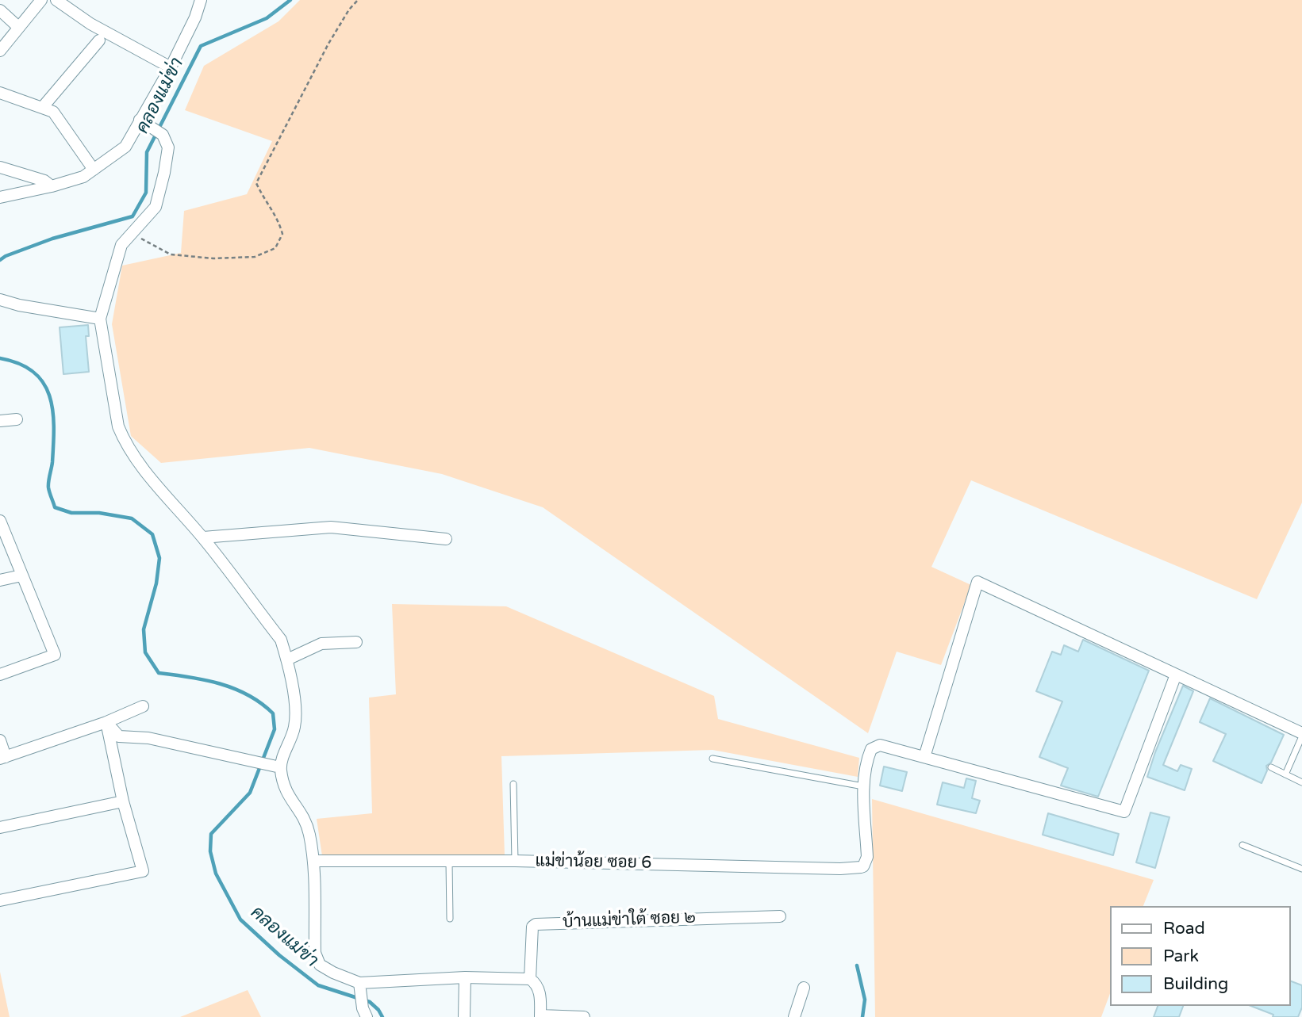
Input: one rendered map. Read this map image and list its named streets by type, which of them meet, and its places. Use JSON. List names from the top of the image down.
{
  "streets": {
    "street": ["แม่ข่าน้อย ซอย 6", "บ้านแม่ข่าใต้ ซอย ๒"]
  },
  "water": ["คลองแม่ข่า"],
  "legend": ["Road", "Park", "Building"]
}
